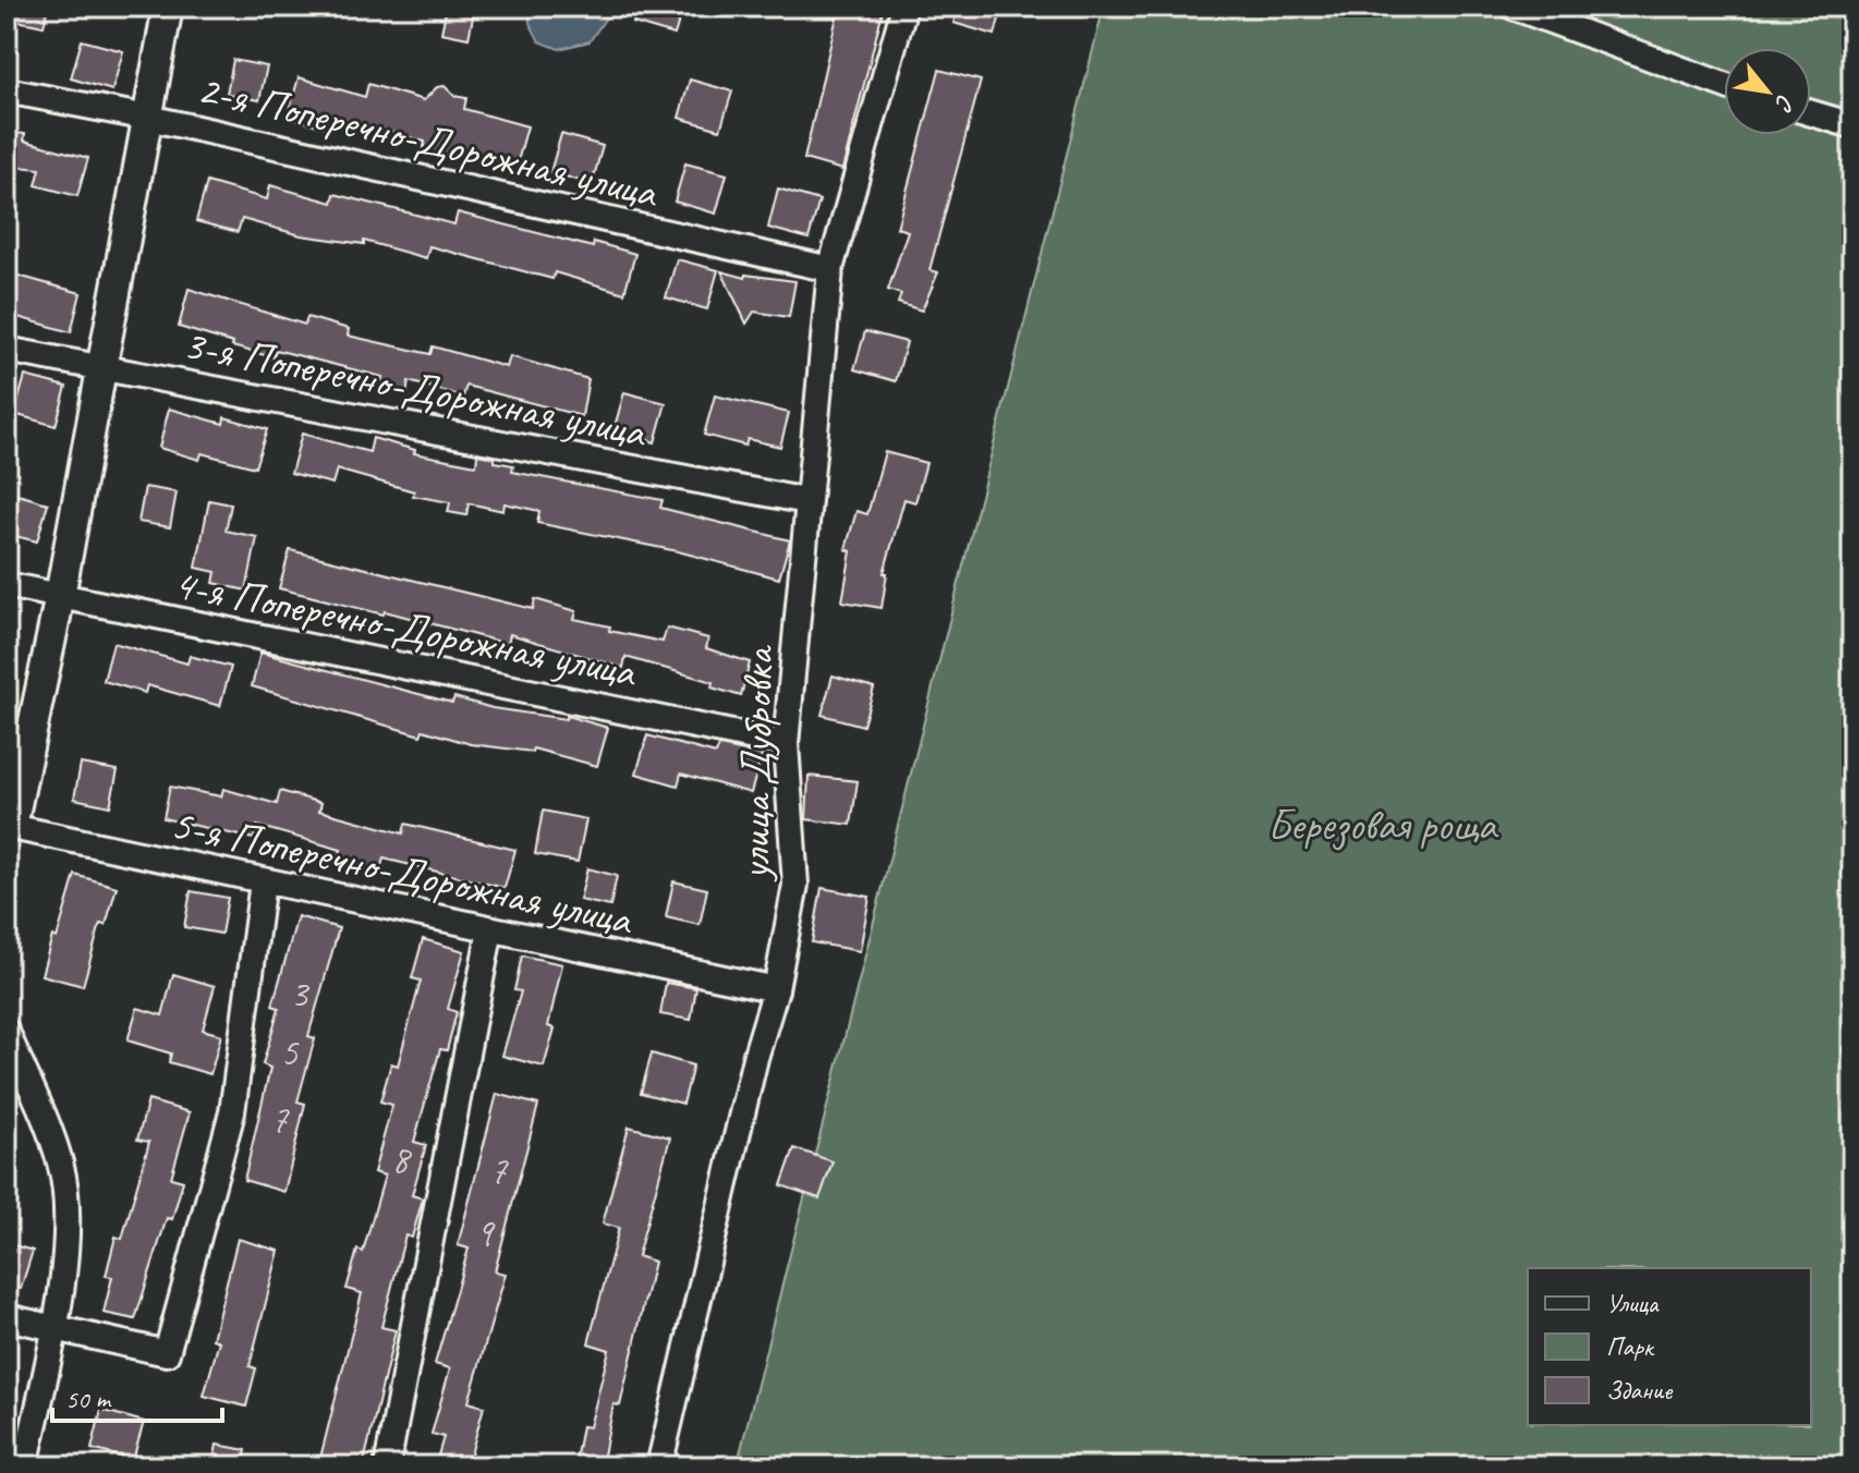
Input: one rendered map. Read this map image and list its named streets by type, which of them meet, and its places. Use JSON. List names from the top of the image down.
{
  "streets": {
    "street": [
      "2-я Поперечно-Дорожная улица",
      "3-я Поперечно-Дорожная улица",
      "4-я Поперечно-Дорожная улица",
      "улица Дубровка",
      "5-я Поперечно-Дорожная улица"
    ]
  },
  "crossings": [
    ["2-я Поперечно-Дорожная улица", "улица Дубровка"],
    ["3-я Поперечно-Дорожная улица", "улица Дубровка"],
    ["4-я Поперечно-Дорожная улица", "улица Дубровка"],
    ["улица Дубровка", "5-я Поперечно-Дорожная улица"]
  ],
  "parks": ["Березовая роща"],
  "house_numbers": [
    "3",
    "5",
    "7",
    "8",
    "7",
    "9"
  ],
  "legend": ["Улица", "Парк", "Здание"],
  "scale_bar": "50 m",
  "north": "bottom right"
}
